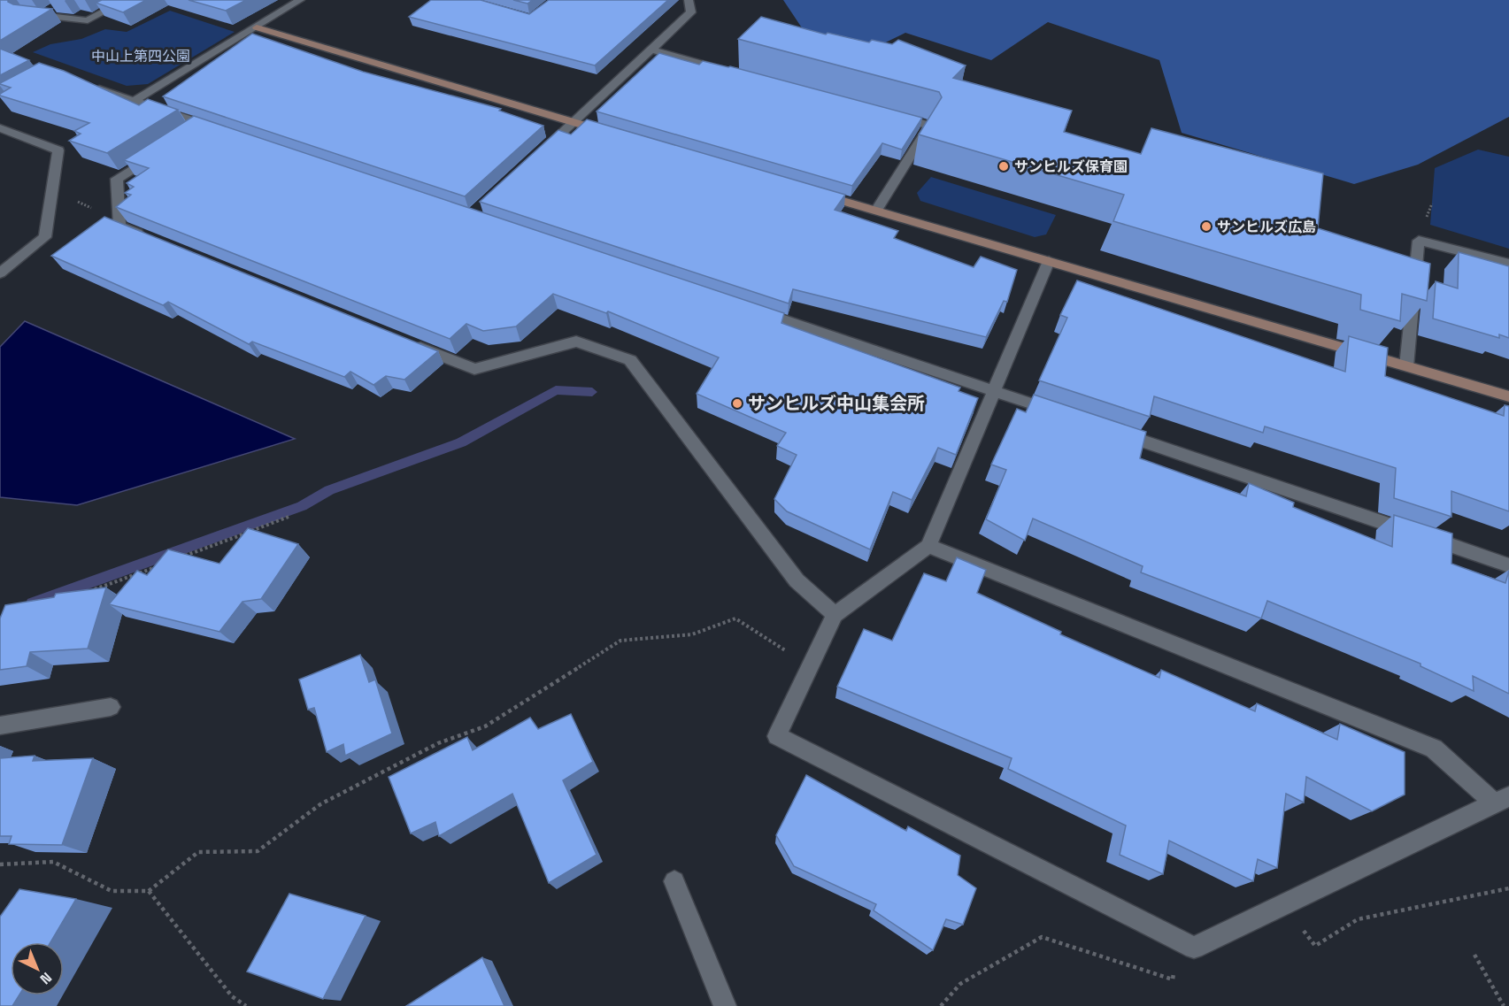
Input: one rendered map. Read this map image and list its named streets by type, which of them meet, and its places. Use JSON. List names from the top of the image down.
{
  "parks": ["中山上第四公園"],
  "places": ["サンヒルズ保育園", "サンヒルズ広島", "サンヒルズ中山集会所"],
  "north": "bottom right"
}
